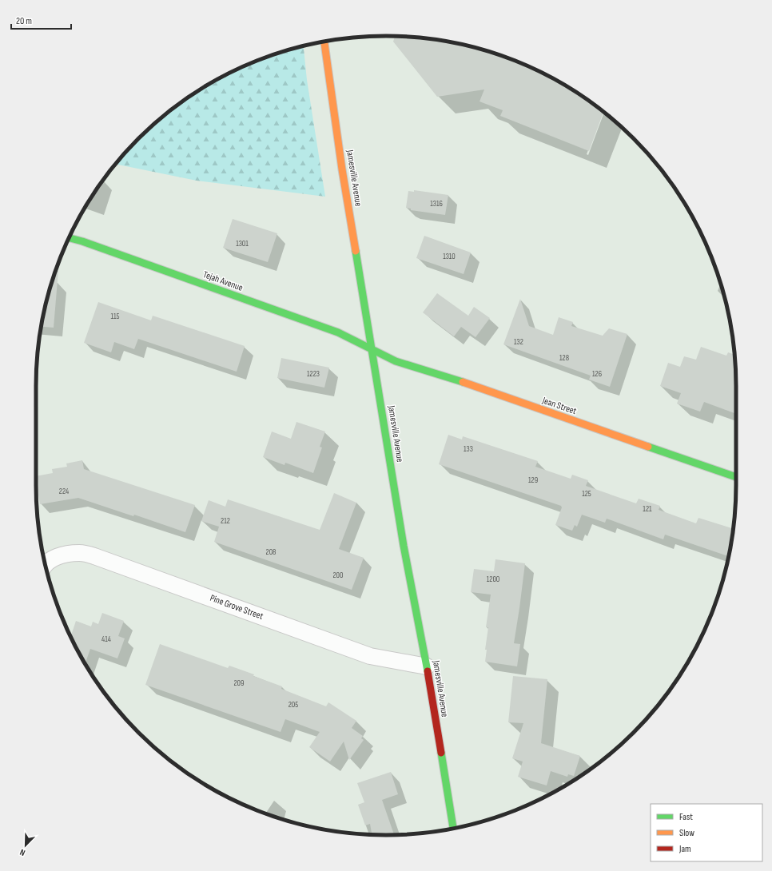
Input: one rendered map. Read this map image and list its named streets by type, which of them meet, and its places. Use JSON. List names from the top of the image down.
{
  "streets": {
    "street": [
      "Jamesville Avenue",
      "Tejah Avenue",
      "Jean Street",
      "Pine Grove Street"
    ]
  },
  "crossings": [
    ["Jamesville Avenue", "Tejah Avenue"],
    ["Jamesville Avenue", "Jean Street"],
    ["Jamesville Avenue", "Pine Grove Street"],
    ["Tejah Avenue", "Jean Street"]
  ],
  "house_numbers": [
    "1316",
    "1301",
    "1310",
    "115",
    "132",
    "128",
    "1223",
    "126",
    "133",
    "129",
    "224",
    "125",
    "121",
    "212",
    "208",
    "200",
    "1200",
    "414",
    "209",
    "205"
  ],
  "legend": ["Fast", "Slow", "Jam"],
  "scale_bar": "20 m",
  "north": "bottom left"
}
